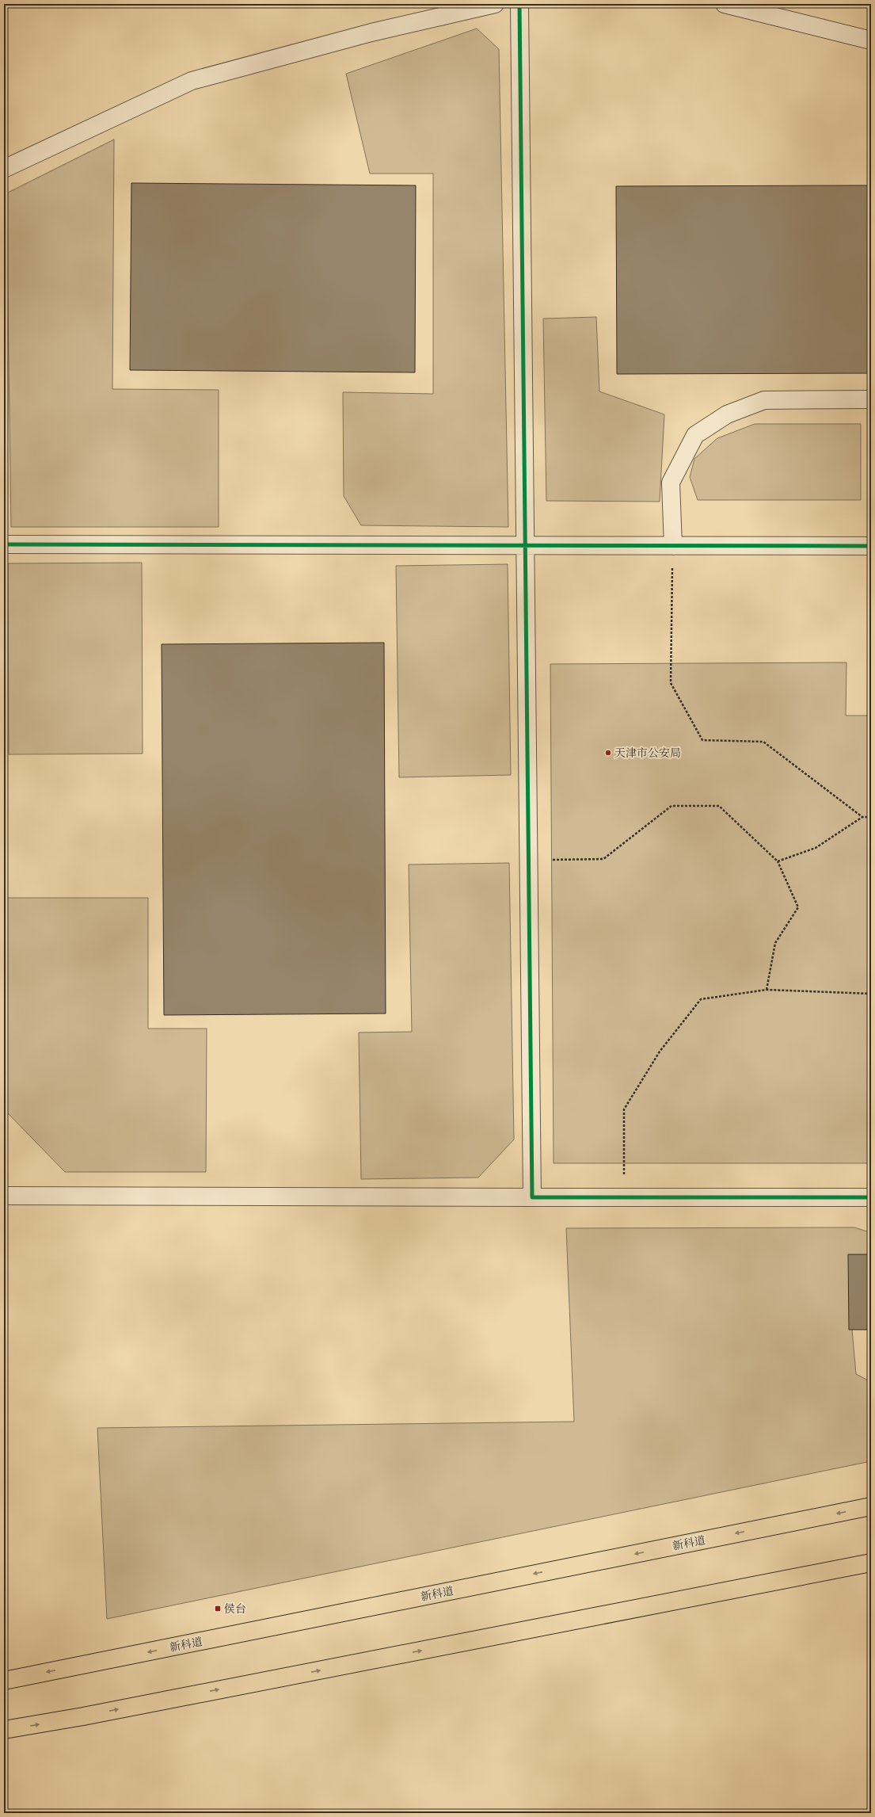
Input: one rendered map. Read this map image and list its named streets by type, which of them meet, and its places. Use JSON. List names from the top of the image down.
{
  "streets": {
    "main road": ["新科道"]
  },
  "places": {
    "other": ["天津市公安局"],
    "transit": ["侯台"]
  }
}
